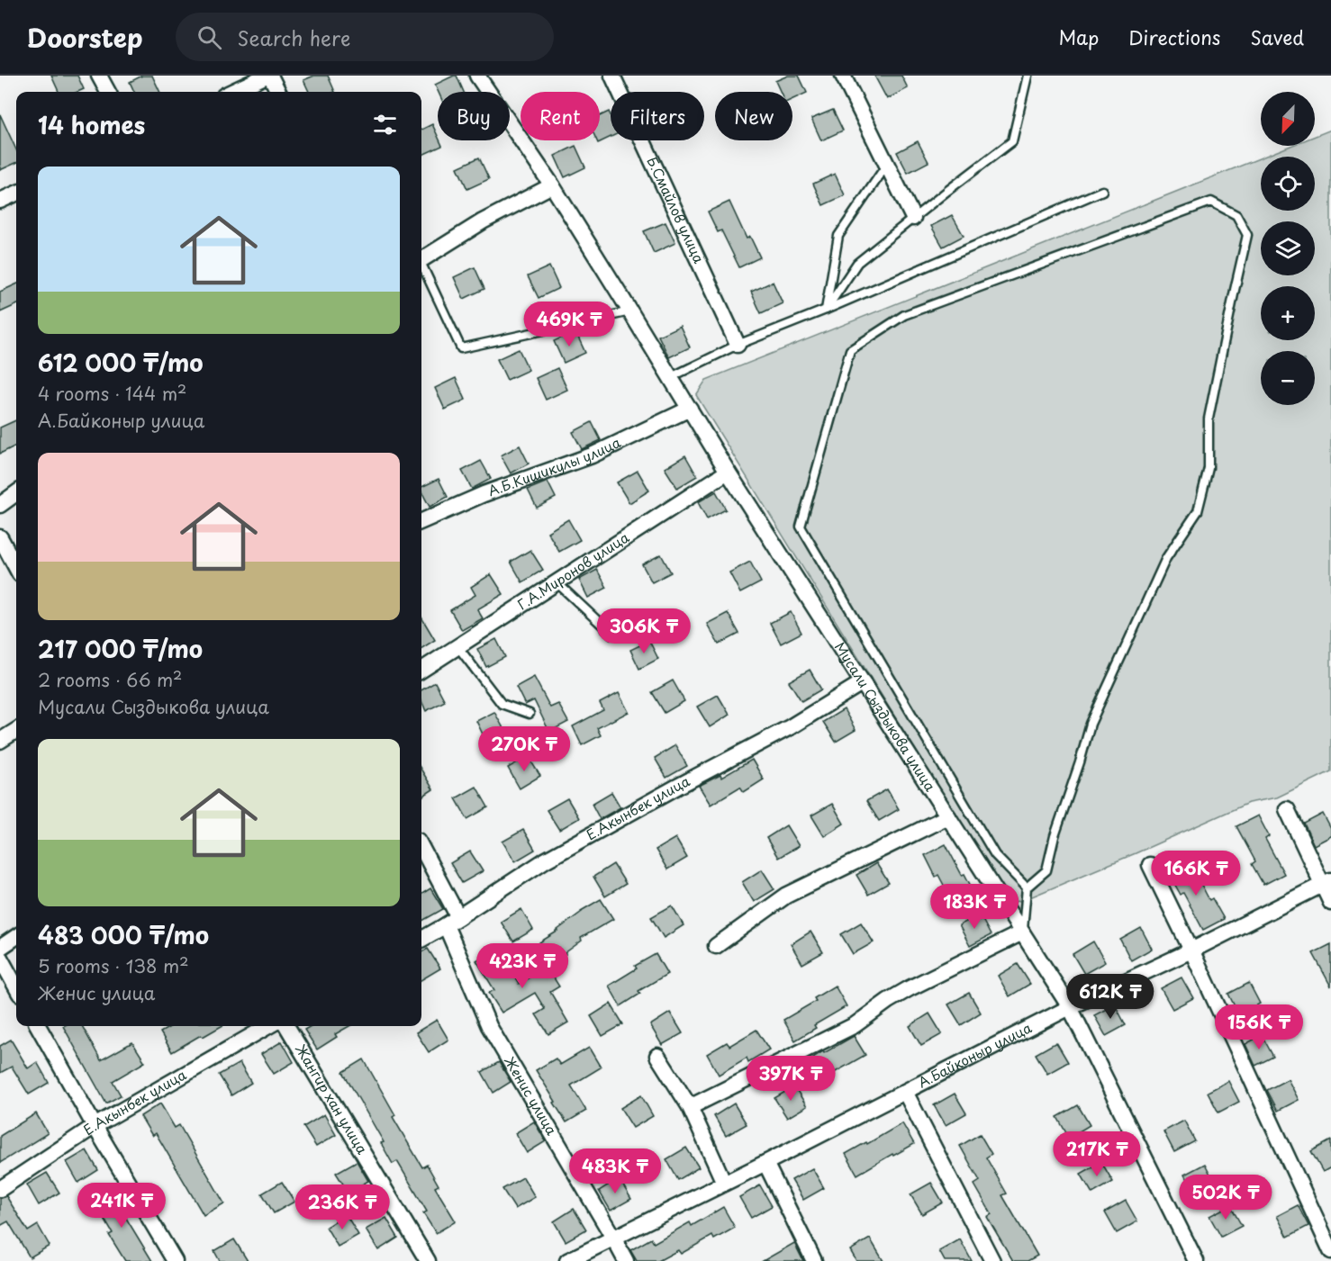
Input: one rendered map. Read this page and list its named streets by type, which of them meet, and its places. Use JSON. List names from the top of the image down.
{
  "streets": {
    "street": [
      "Б.Смайлов улица",
      "А.Б.Кишикулы улица",
      "Г.А.Миронов улица",
      "Мусали Сыздыкова улица",
      "Е.Акынбек улица",
      "А.Байконыр улица",
      "Женис улица",
      "Жангир хан улица"
    ]
  },
  "crossings": [
    ["А.Б.Кишикулы улица", "Мусали Сыздыкова улица"],
    ["Г.А.Миронов улица", "Мусали Сыздыкова улица"],
    ["Мусали Сыздыкова улица", "Е.Акынбек улица"],
    ["Мусали Сыздыкова улица", "А.Байконыр улица"],
    ["Е.Акынбек улица", "Женис улица"],
    ["А.Байконыр улица", "Женис улица"]
  ],
  "north": "bottom left",
  "page": {
    "header": "Doorstep",
    "search": "Search here",
    "nav": ["Map", "Directions", "Saved"],
    "map_buttons": ["+", "−"],
    "chip": [
      "Buy",
      "Rent",
      "Filters",
      "New"
    ],
    "heading": "14 homes",
    "list": [
      {
        "name": "612 000 ₸/mo",
        "note": "4 rooms · 144 m² · А.Байконыр улица"
      },
      {
        "name": "217 000 ₸/mo",
        "note": "2 rooms · 66 m² · Мусали Сыздыкова улица"
      },
      {
        "name": "483 000 ₸/mo",
        "note": "5 rooms · 138 m² · Женис улица"
      }
    ],
    "price": [
      "469K ₸",
      "306K ₸",
      "270K ₸",
      "166K ₸",
      "183K ₸",
      "423K ₸",
      "612K ₸",
      "156K ₸",
      "397K ₸",
      "217K ₸",
      "483K ₸",
      "502K ₸",
      "241K ₸",
      "236K ₸"
    ]
  }
}
